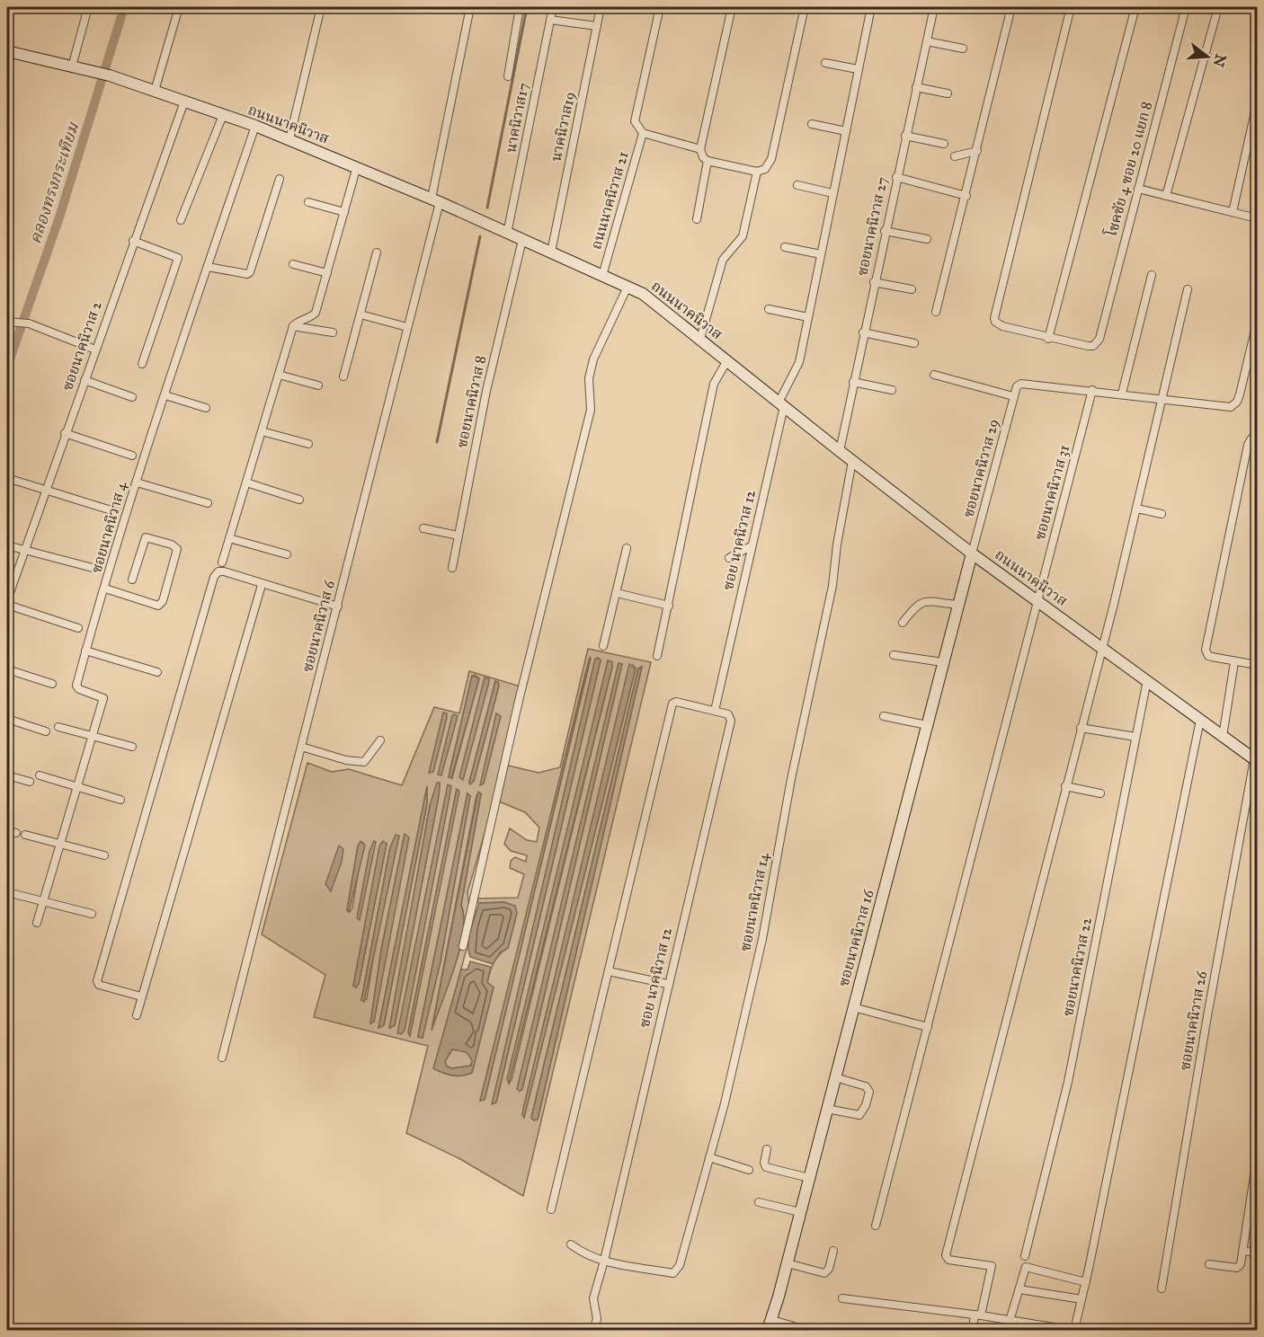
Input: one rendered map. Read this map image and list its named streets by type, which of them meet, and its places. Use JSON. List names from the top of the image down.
{
  "streets": {
    "main road": ["ถนนนาคนิวาส", "ซอยนาคนิวาส 16"],
    "street": [
      "นาคนิวาส17",
      "นาคนิวาส19",
      "โชคชัย 4 ซอย 20 แยก 8",
      "ถนนนาคนิวาส 21",
      "ซอยนาคนิวาส 27",
      "ซอยนาคนิวาส 2",
      "ซอยนาคนิวาส 8",
      "ซอยนาคนิวาส 29",
      "ซอยนาคนิวาส 31",
      "ซอยนาคนิวาส 4",
      "ซอย นาคนิวาส 12",
      "ซอยนาคนิวาส 6",
      "ซอยนาคนิวาส 14",
      "ซอยนาคนิวาส 22",
      "ซอยนาคนิวาส 26"
    ]
  },
  "crossings": [
    ["นาคนิวาส17", "ถนนนาคนิวาส"],
    ["ถนนนาคนิวาส", "นาคนิวาส19"],
    ["ถนนนาคนิวาส", "ถนนนาคนิวาส 21"],
    ["ถนนนาคนิวาส", "ซอยนาคนิวาส 27"],
    ["ถนนนาคนิวาส", "ซอยนาคนิวาส 2"],
    ["ถนนนาคนิวาส", "ซอยนาคนิวาส 8"],
    ["ถนนนาคนิวาส", "ซอยนาคนิวาส 29"],
    ["ถนนนาคนิวาส", "ซอยนาคนิวาส 31"],
    ["ถนนนาคนิวาส", "ซอยนาคนิวาส 4"],
    ["ถนนนาคนิวาส", "ซอย นาคนิวาส 12"],
    ["ถนนนาคนิวาส", "ซอยนาคนิวาส 6"],
    ["ถนนนาคนิวาส", "ซอยนาคนิวาส 14"],
    ["ถนนนาคนิวาส", "ซอยนาคนิวาส 16"],
    ["ถนนนาคนิวาส", "ซอยนาคนิวาส 22"],
    ["ถนนนาคนิวาส", "ซอยนาคนิวาส 26"],
    ["ซอยนาคนิวาส 29", "ซอยนาคนิวาส 16"],
    ["ซอย นาคนิวาส 12", "ซอยนาคนิวาส 14"]
  ],
  "water": ["คลองทรงกระเทียม"],
  "north": "right"
}
